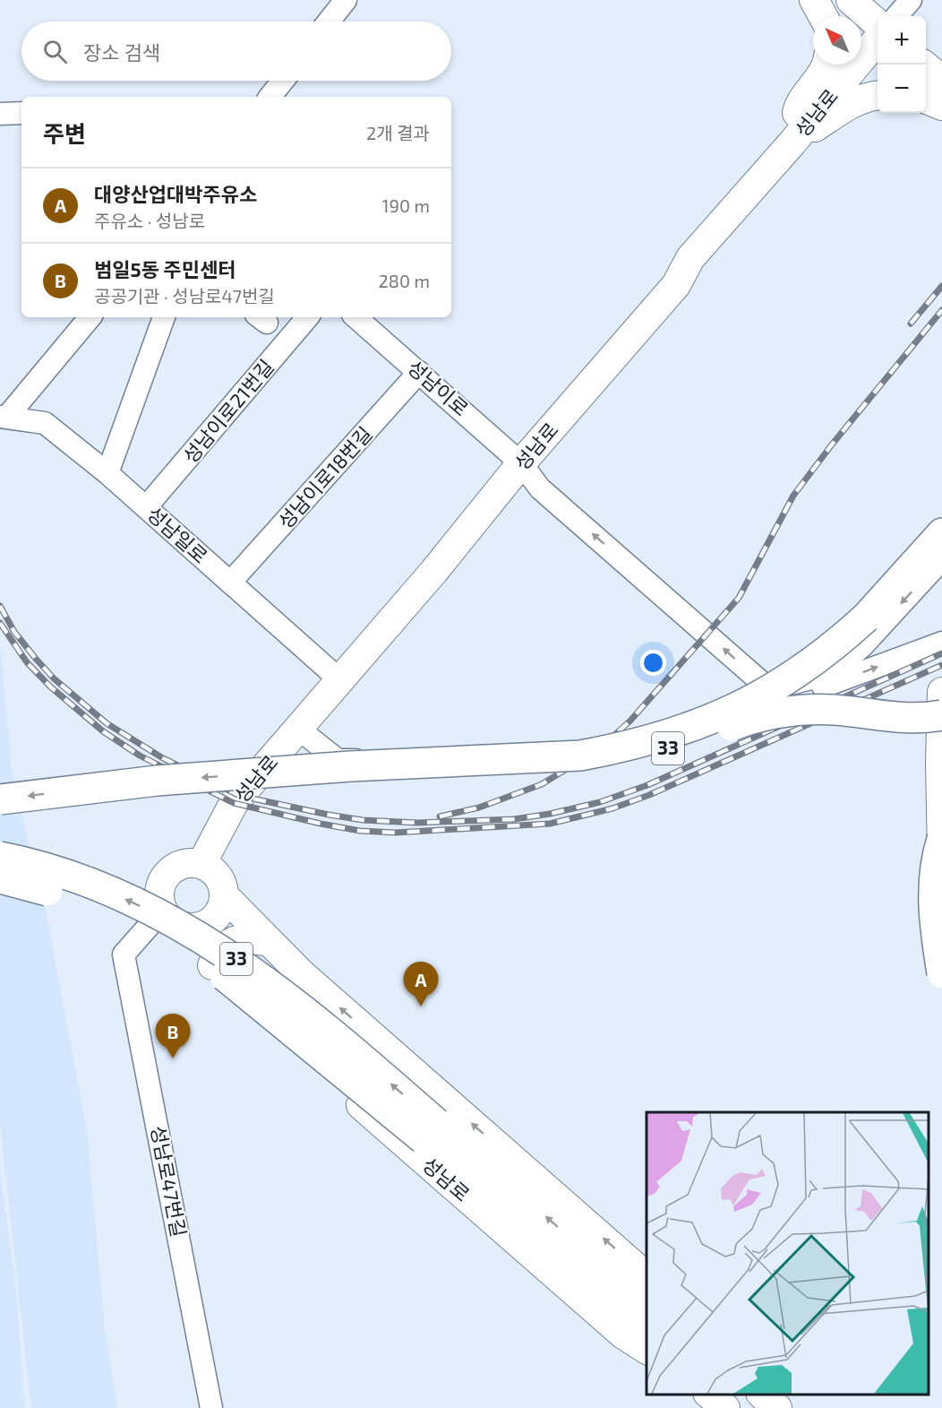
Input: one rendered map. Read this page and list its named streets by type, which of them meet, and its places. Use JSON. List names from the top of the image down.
{
  "streets": {
    "highway": ["성남로", "33"],
    "street": [
      "성남이로",
      "성남이로21번길",
      "성남이로18번길",
      "성남일로",
      "성남로47번길"
    ]
  },
  "crossings": [
    ["성남로", "성남이로"],
    ["성남로", "성남일로"],
    ["성남로", "33"],
    ["성남로", "성남로47번길"],
    ["성남이로", "성남이로18번길"],
    ["성남이로21번길", "성남일로"],
    ["성남이로18번길", "성남일로"]
  ],
  "one_way": ["성남이로"],
  "north": "top left",
  "page": {
    "map_buttons": ["+", "−"],
    "search": "장소 검색",
    "heading": ["주변", "2개 결과"],
    "list": [
      {
        "mark": "A",
        "name": "대양산업대박주유소",
        "note": "주유소 · 성남로",
        "value": "190 m"
      },
      {
        "mark": "B",
        "name": "범일5동 주민센터",
        "note": "공공기관 · 성남로47번길",
        "value": "280 m"
      }
    ],
    "pins": ["A", "B"]
  }
}
